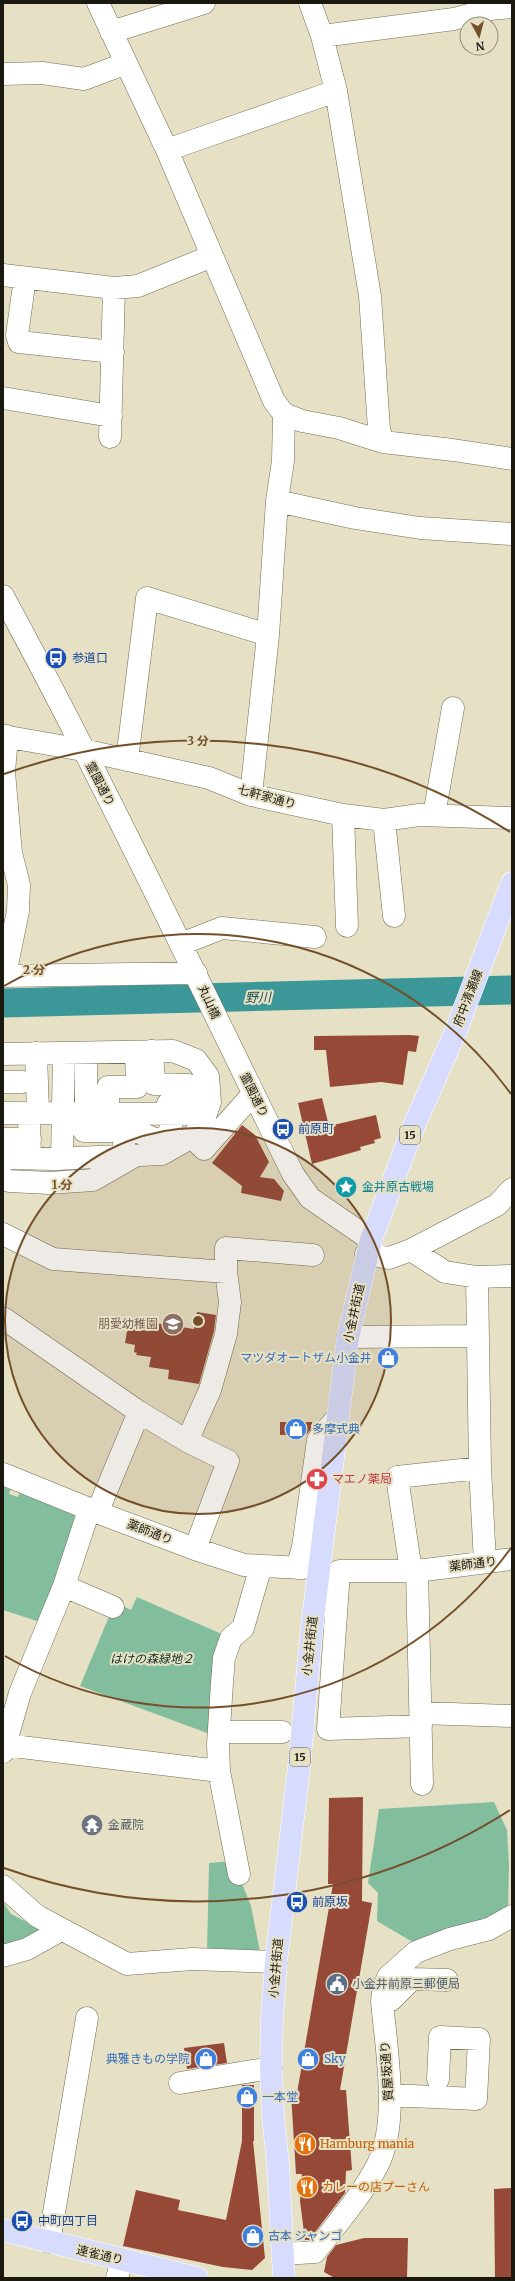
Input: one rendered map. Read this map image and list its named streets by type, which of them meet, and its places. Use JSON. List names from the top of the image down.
{
  "streets": {
    "main road": [
      "府中清瀬線",
      "15",
      "小金井街道",
      "連雀通り"
    ],
    "street": [
      "霊園通り",
      "七軒家通り",
      "丸山橋",
      "薬師通り",
      "質屋坂通り"
    ]
  },
  "crossings": [
    ["霊園通り", "七軒家通り"],
    ["霊園通り", "丸山橋"],
    ["霊園通り", "小金井街道"],
    ["府中清瀬線", "小金井街道"],
    ["小金井街道", "薬師通り"],
    ["小金井街道", "質屋坂通り"]
  ],
  "water": ["野川"],
  "parks": ["はけの森緑地２"],
  "places": {
    "bus stop": [
      "参道口",
      "前原町",
      "前原坂",
      "中町四丁目"
    ],
    "place": ["金井原古戦場"],
    "school or university": ["朋愛幼稚園"],
    "shop": [
      "マツダオートザム小金井",
      "多摩式典",
      "典雅きもの学院",
      "Sky",
      "一本堂",
      "古本 ジャンゴ"
    ],
    "pharmacy": ["マエノ薬局"],
    "temple": ["金蔵院"],
    "public building": ["小金井前原三郵便局"],
    "restaurant": ["Hamburg mania", "カレーの店プーさん"]
  },
  "north": "bottom",
  "rings": ["3 分", "2 分", "1 分"]
}
